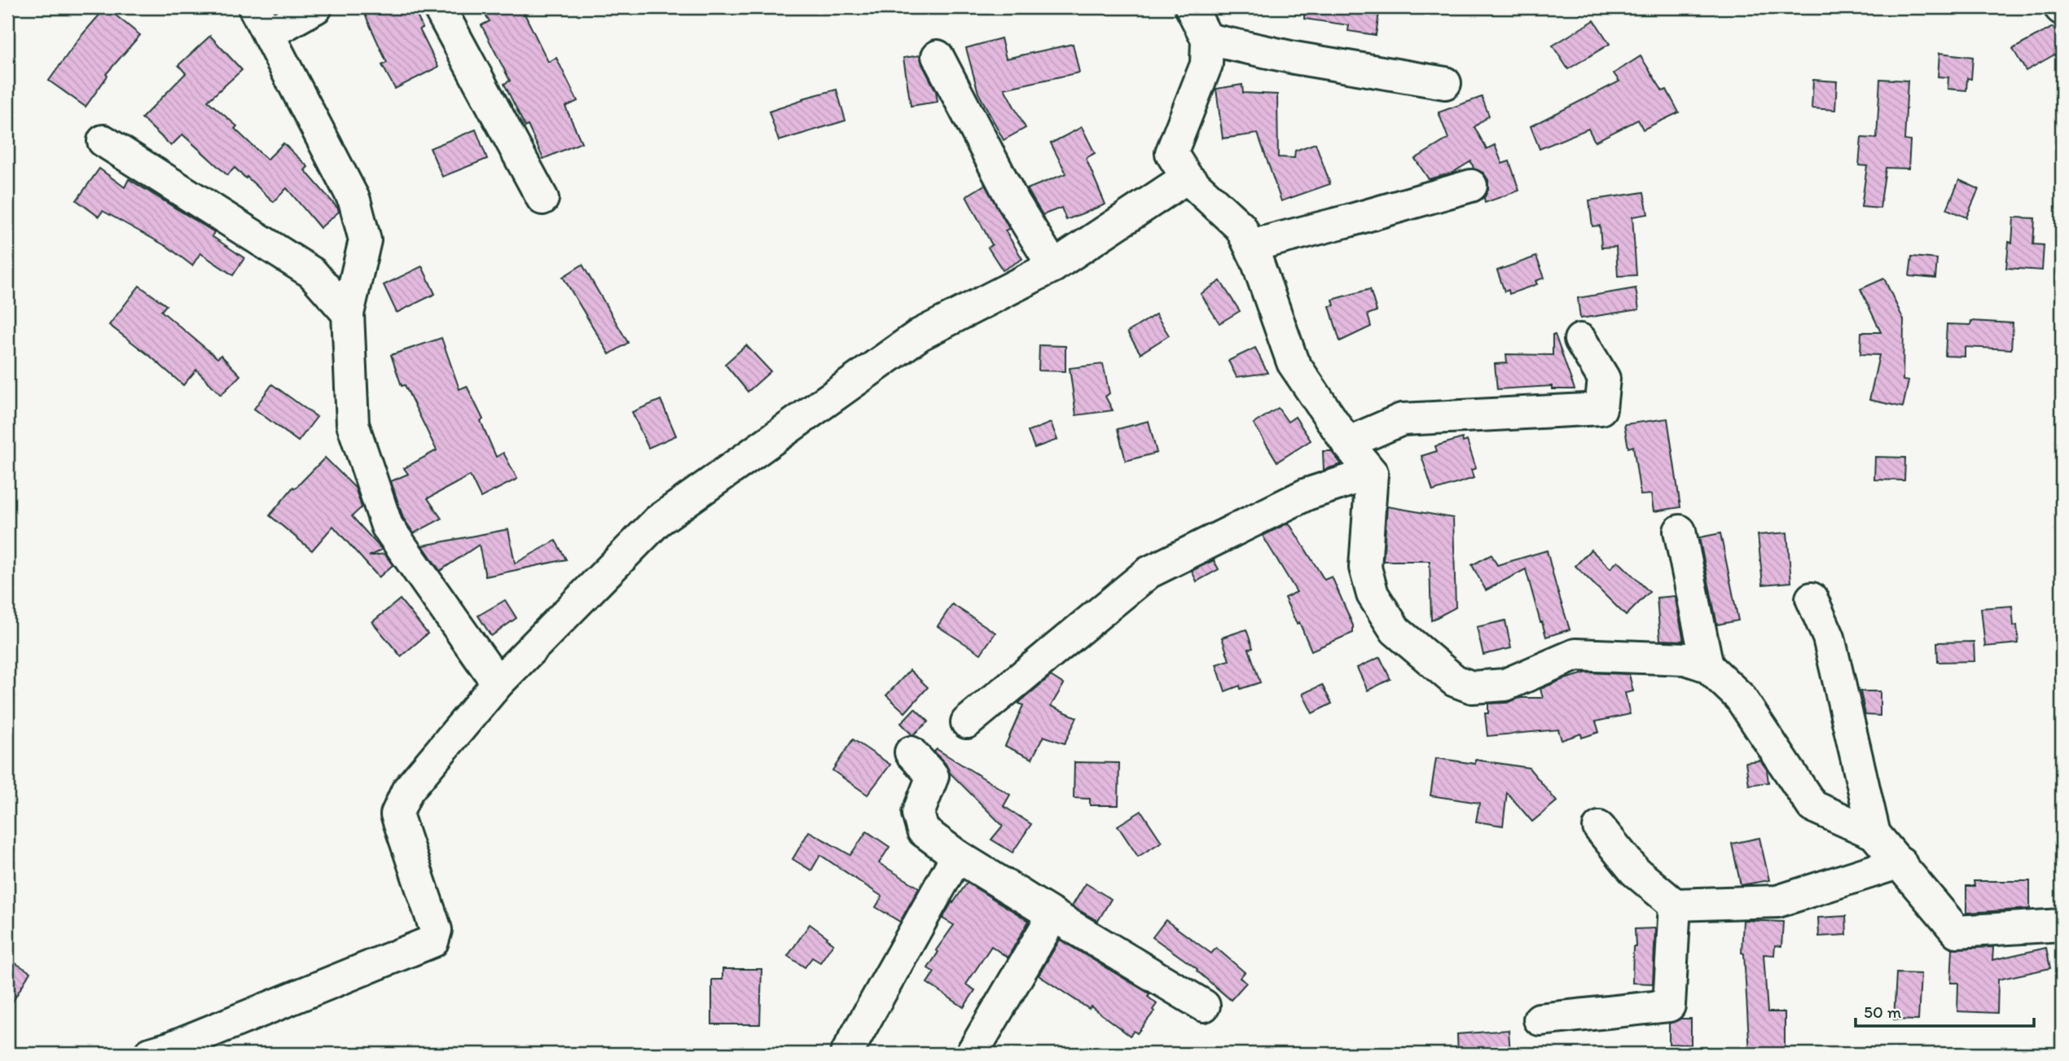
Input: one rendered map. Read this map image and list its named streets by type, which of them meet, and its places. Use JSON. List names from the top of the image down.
{
  "scale_bar": "50 m"
}
